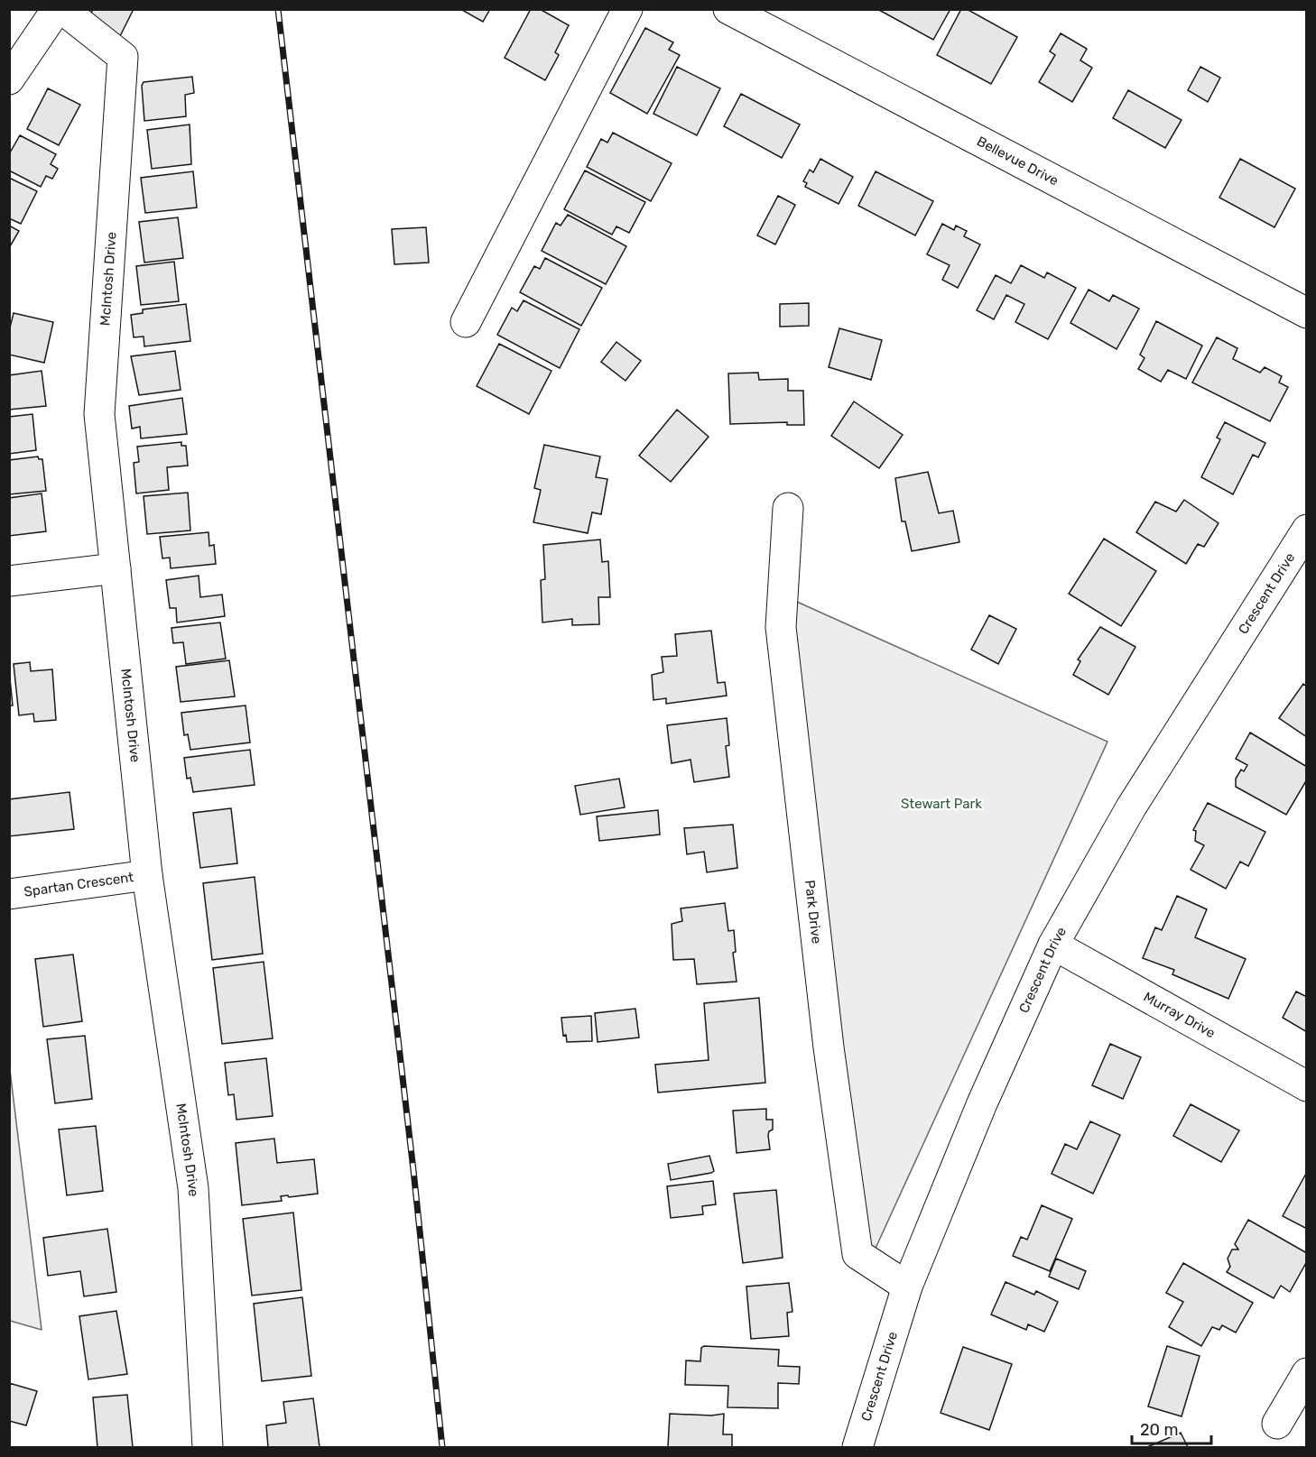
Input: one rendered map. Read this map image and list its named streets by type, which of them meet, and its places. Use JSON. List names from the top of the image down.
{
  "streets": {
    "street": [
      "Bellevue Drive",
      "McIntosh Drive",
      "Crescent Drive",
      "Spartan Crescent",
      "Park Drive",
      "Murray Drive"
    ]
  },
  "crossings": [
    ["McIntosh Drive", "Spartan Crescent"],
    ["Crescent Drive", "Park Drive"],
    ["Crescent Drive", "Murray Drive"]
  ],
  "parks": ["Stewart Park"],
  "scale_bar": "20 m"
}
